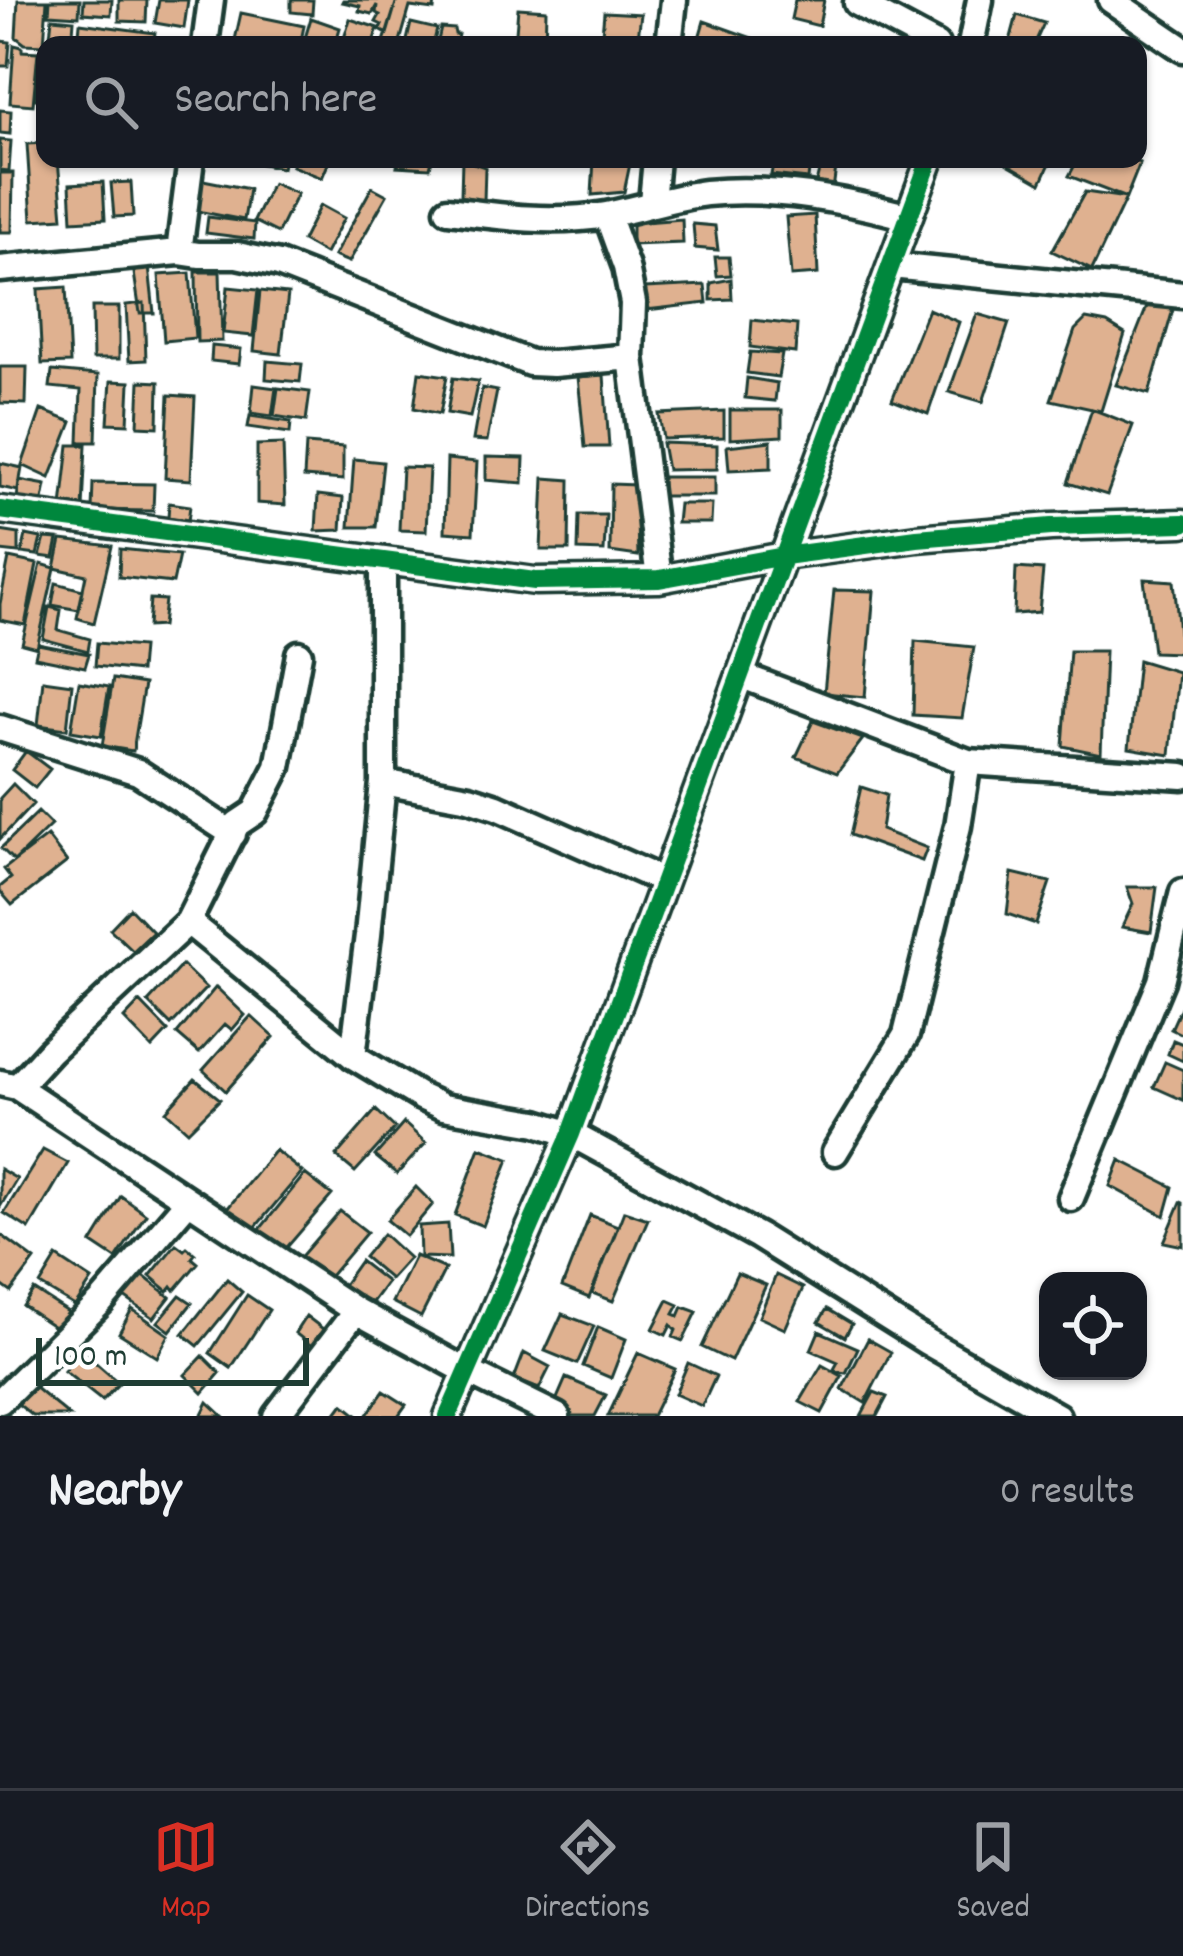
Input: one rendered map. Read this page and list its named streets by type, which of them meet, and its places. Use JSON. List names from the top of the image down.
{
  "scale_bar": "100 m",
  "page": {
    "search": "Search here",
    "scale": "100 m",
    "heading": ["Nearby", "0 results"],
    "nav": ["Map", "Directions", "Saved"]
  }
}
